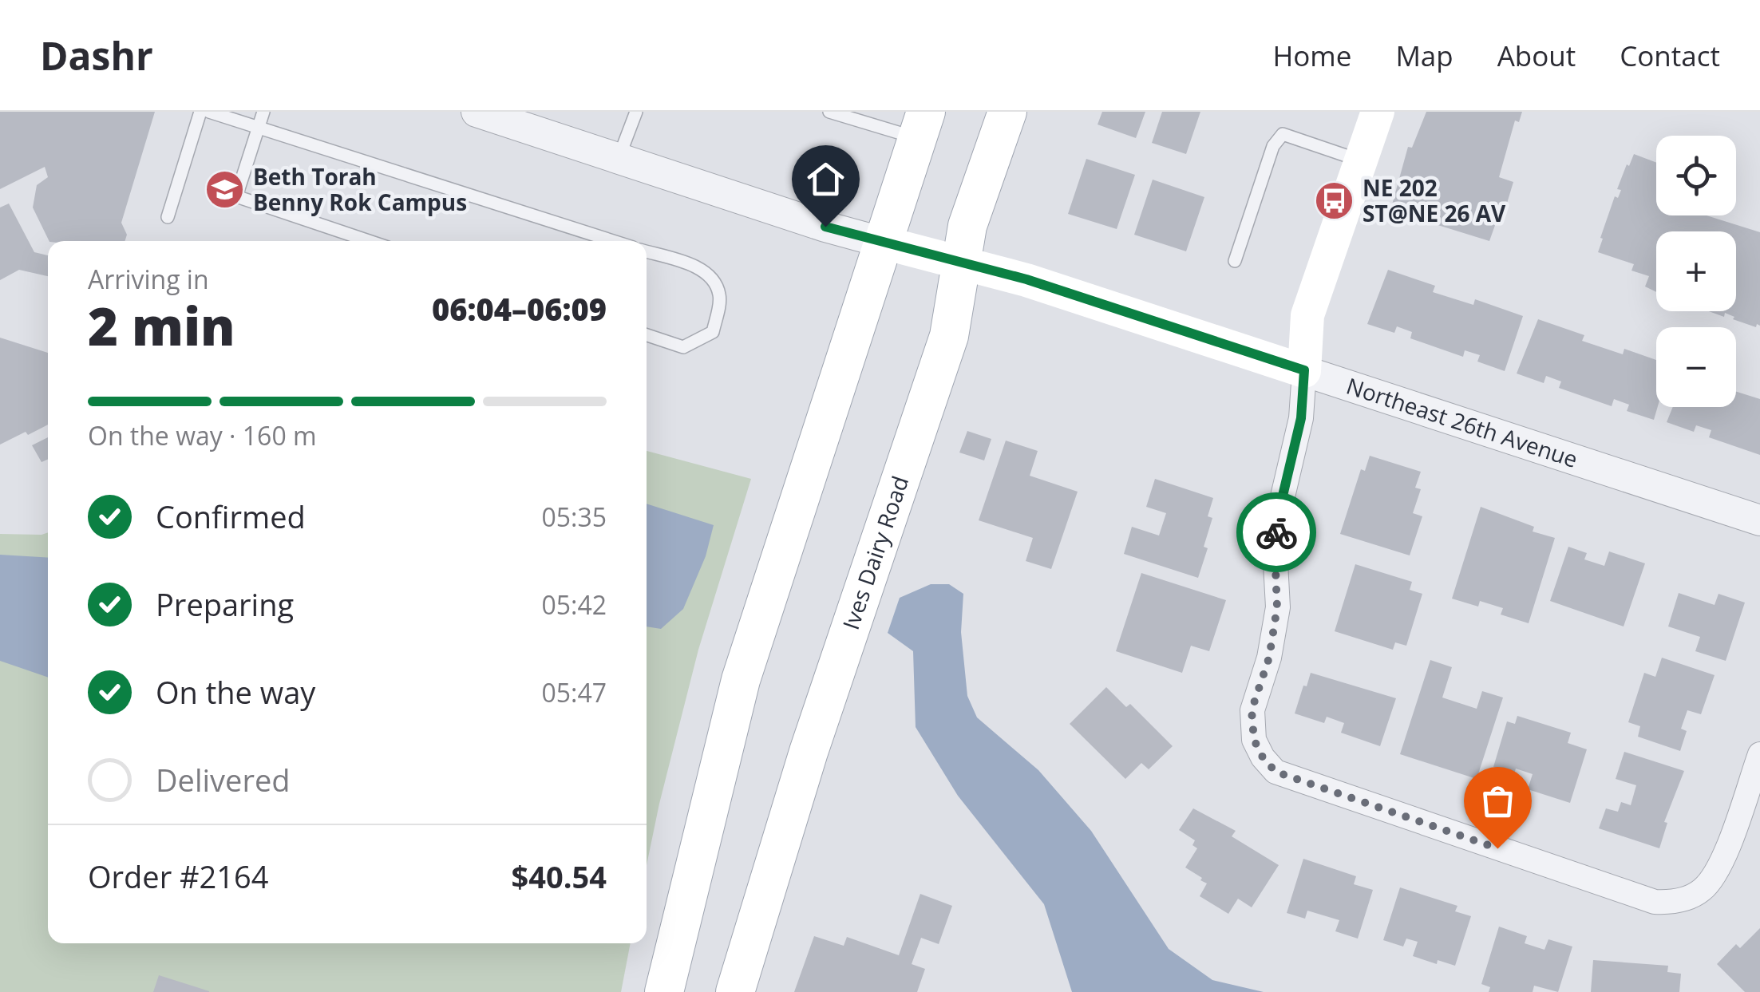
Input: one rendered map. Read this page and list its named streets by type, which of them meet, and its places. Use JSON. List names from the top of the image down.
{
  "streets": {
    "main road": ["Northeast 26th Avenue", "Ives Dairy Road"]
  },
  "crossings": [
    ["Northeast 26th Avenue", "Ives Dairy Road"]
  ],
  "places": {
    "school or university": ["Beth Torah Benny Rok Campus"],
    "bus stop": ["NE 202 ST@NE 26 AV"]
  },
  "page": {
    "header": "Dashr",
    "nav": [
      "Home",
      "Map",
      "About",
      "Contact"
    ],
    "map_buttons": ["+", "−"],
    "heading": ["2 min", "Arriving in", "06:04–06:09"],
    "panel": ["Order #2164", "$40.54"],
    "bar": "On the way · 160 m",
    "list": [
      ["Confirmed", "05:35"],
      ["Preparing", "05:42"],
      ["On the way", "05:47"],
      "Delivered"
    ]
  }
}
